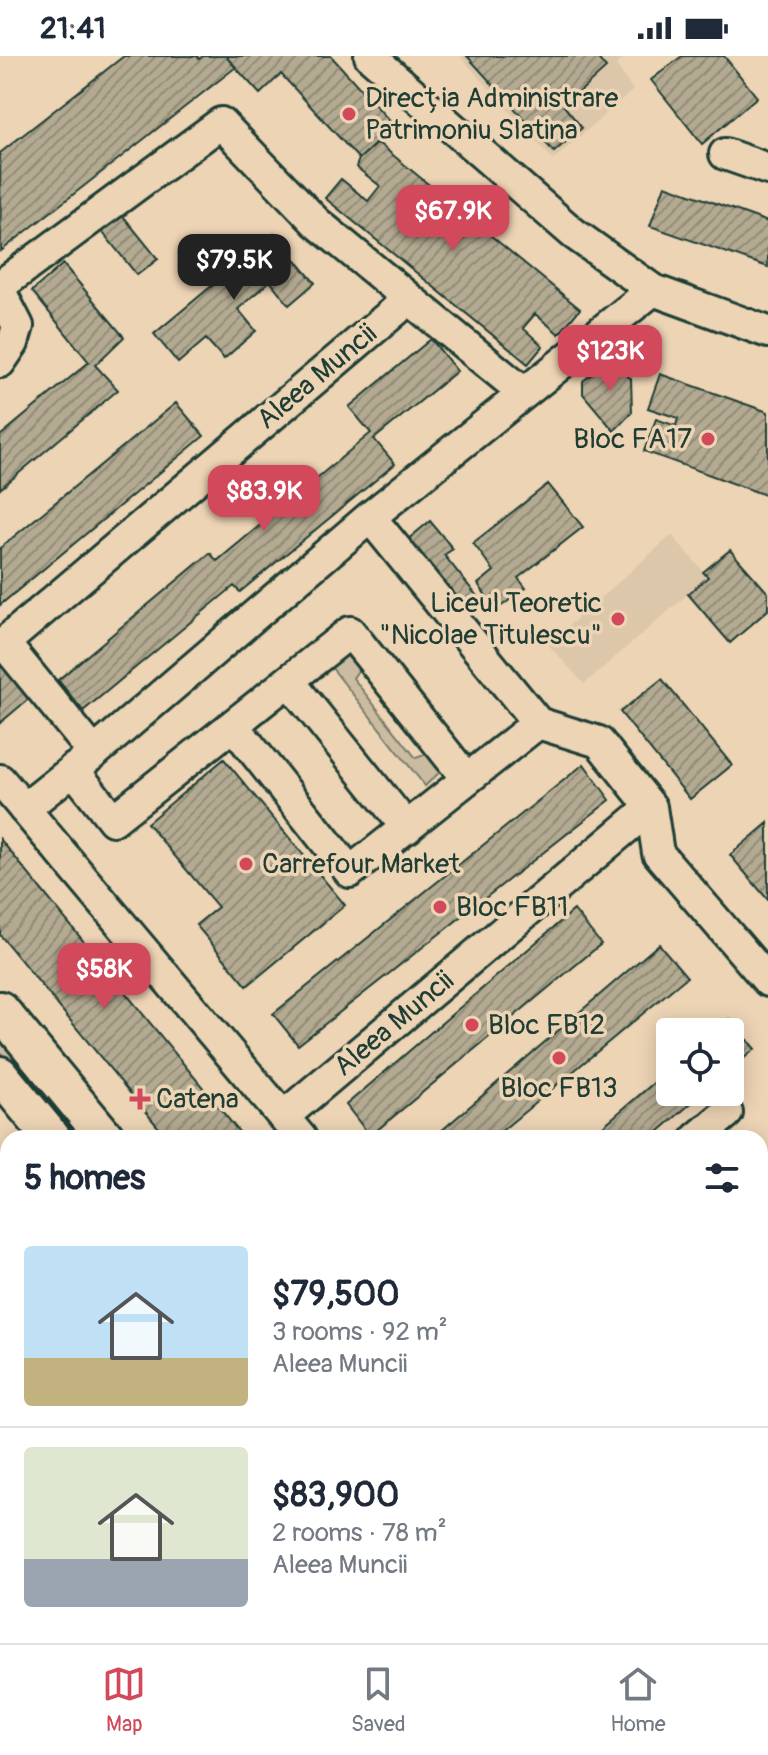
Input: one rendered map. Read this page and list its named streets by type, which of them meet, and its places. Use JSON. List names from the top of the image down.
{
  "streets": {
    "street": ["Aleea Muncii"]
  },
  "places": {
    "other": [
      "Direcția Administrare Patrimoniu Slatina",
      "Bloc FA17",
      "Liceul Teoretic \"Nicolae Titulescu\"",
      "Carrefour Market",
      "Bloc FB11",
      "Bloc FB12",
      "Bloc FB13"
    ],
    "health": ["Catena"]
  },
  "page": {
    "status": "21:41",
    "price": [
      "$67.9K",
      "$79.5K",
      "$123K",
      "$83.9K",
      "$58K"
    ],
    "heading": "5 homes",
    "list": [
      {
        "name": "$79,500",
        "note": "3 rooms · 92 m² · Aleea Muncii"
      },
      {
        "name": "$83,900",
        "note": "2 rooms · 78 m² · Aleea Muncii"
      }
    ],
    "tabs": ["Map", "Saved", "Home"]
  }
}
